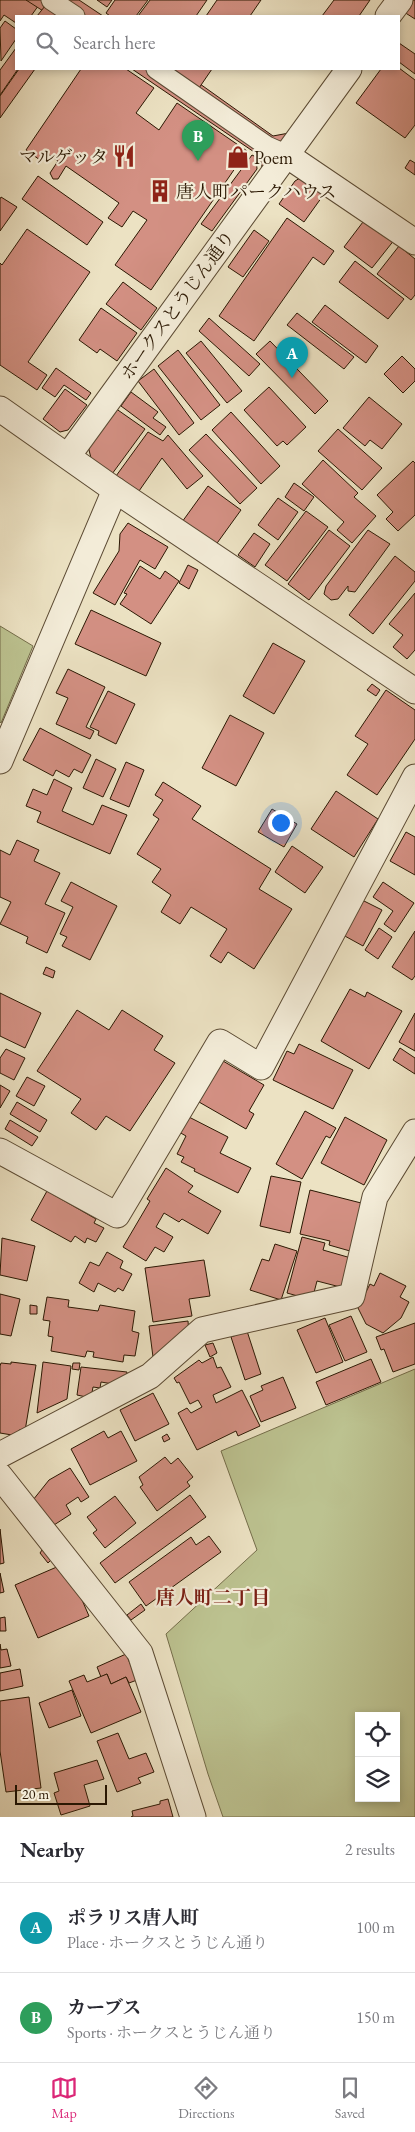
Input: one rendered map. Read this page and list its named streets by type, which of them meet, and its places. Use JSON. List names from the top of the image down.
{
  "streets": {
    "street": ["ホークスとうじん通り"]
  },
  "districts": ["唐人町二丁目"],
  "places": {
    "restaurant": ["マルゲッタ"],
    "shop": ["Poem"],
    "building": ["唐人町パークハウス"]
  },
  "scale_bar": "20 m",
  "page": {
    "search": "Search here",
    "pins": ["B", "A"],
    "scale": "20 m",
    "heading": ["Nearby", "2 results"],
    "list": [
      {
        "mark": "A",
        "name": "ポラリス唐人町",
        "note": "Place · ホークスとうじん通り",
        "value": "100 m"
      },
      {
        "mark": "B",
        "name": "カーブス",
        "note": "Sports · ホークスとうじん通り",
        "value": "150 m"
      }
    ],
    "nav": ["Map", "Directions", "Saved"]
  }
}
